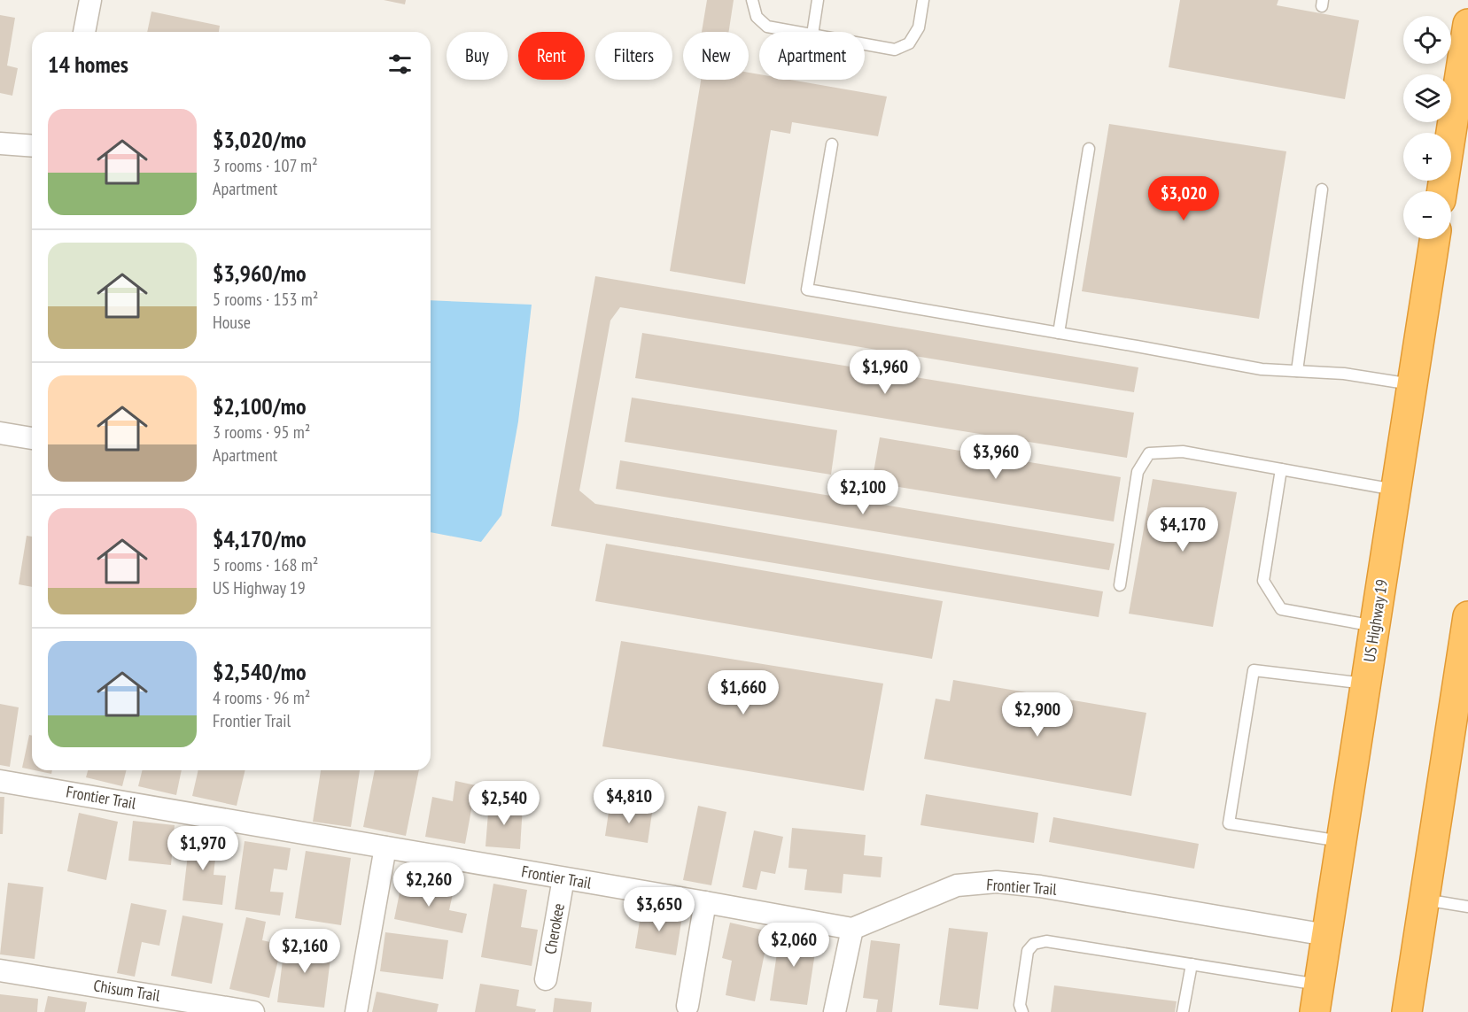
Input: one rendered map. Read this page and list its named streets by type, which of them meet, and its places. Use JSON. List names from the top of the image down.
{
  "streets": {
    "highway": ["US Highway 19"],
    "street": ["Frontier Trail", "Cherokee", "Chisum Trail"]
  },
  "crossings": [
    ["US Highway 19", "Frontier Trail"],
    ["Frontier Trail", "Cherokee"]
  ],
  "page": {
    "map_buttons": ["+", "−"],
    "chip": [
      "Buy",
      "Rent",
      "Filters",
      "New",
      "Apartment"
    ],
    "heading": "14 homes",
    "list": [
      {
        "name": "$3,020/mo",
        "note": "3 rooms · 107 m² · Apartment"
      },
      {
        "name": "$3,960/mo",
        "note": "5 rooms · 153 m² · House"
      },
      {
        "name": "$2,100/mo",
        "note": "3 rooms · 95 m² · Apartment"
      },
      {
        "name": "$4,170/mo",
        "note": "5 rooms · 168 m² · US Highway 19"
      },
      {
        "name": "$2,540/mo",
        "note": "4 rooms · 96 m² · Frontier Trail"
      }
    ],
    "price": [
      "$3,020",
      "$1,960",
      "$3,960",
      "$2,100",
      "$4,170",
      "$1,660",
      "$2,900",
      "$4,810",
      "$2,540",
      "$1,970",
      "$2,260",
      "$3,650",
      "$2,060",
      "$2,160"
    ]
  }
}
